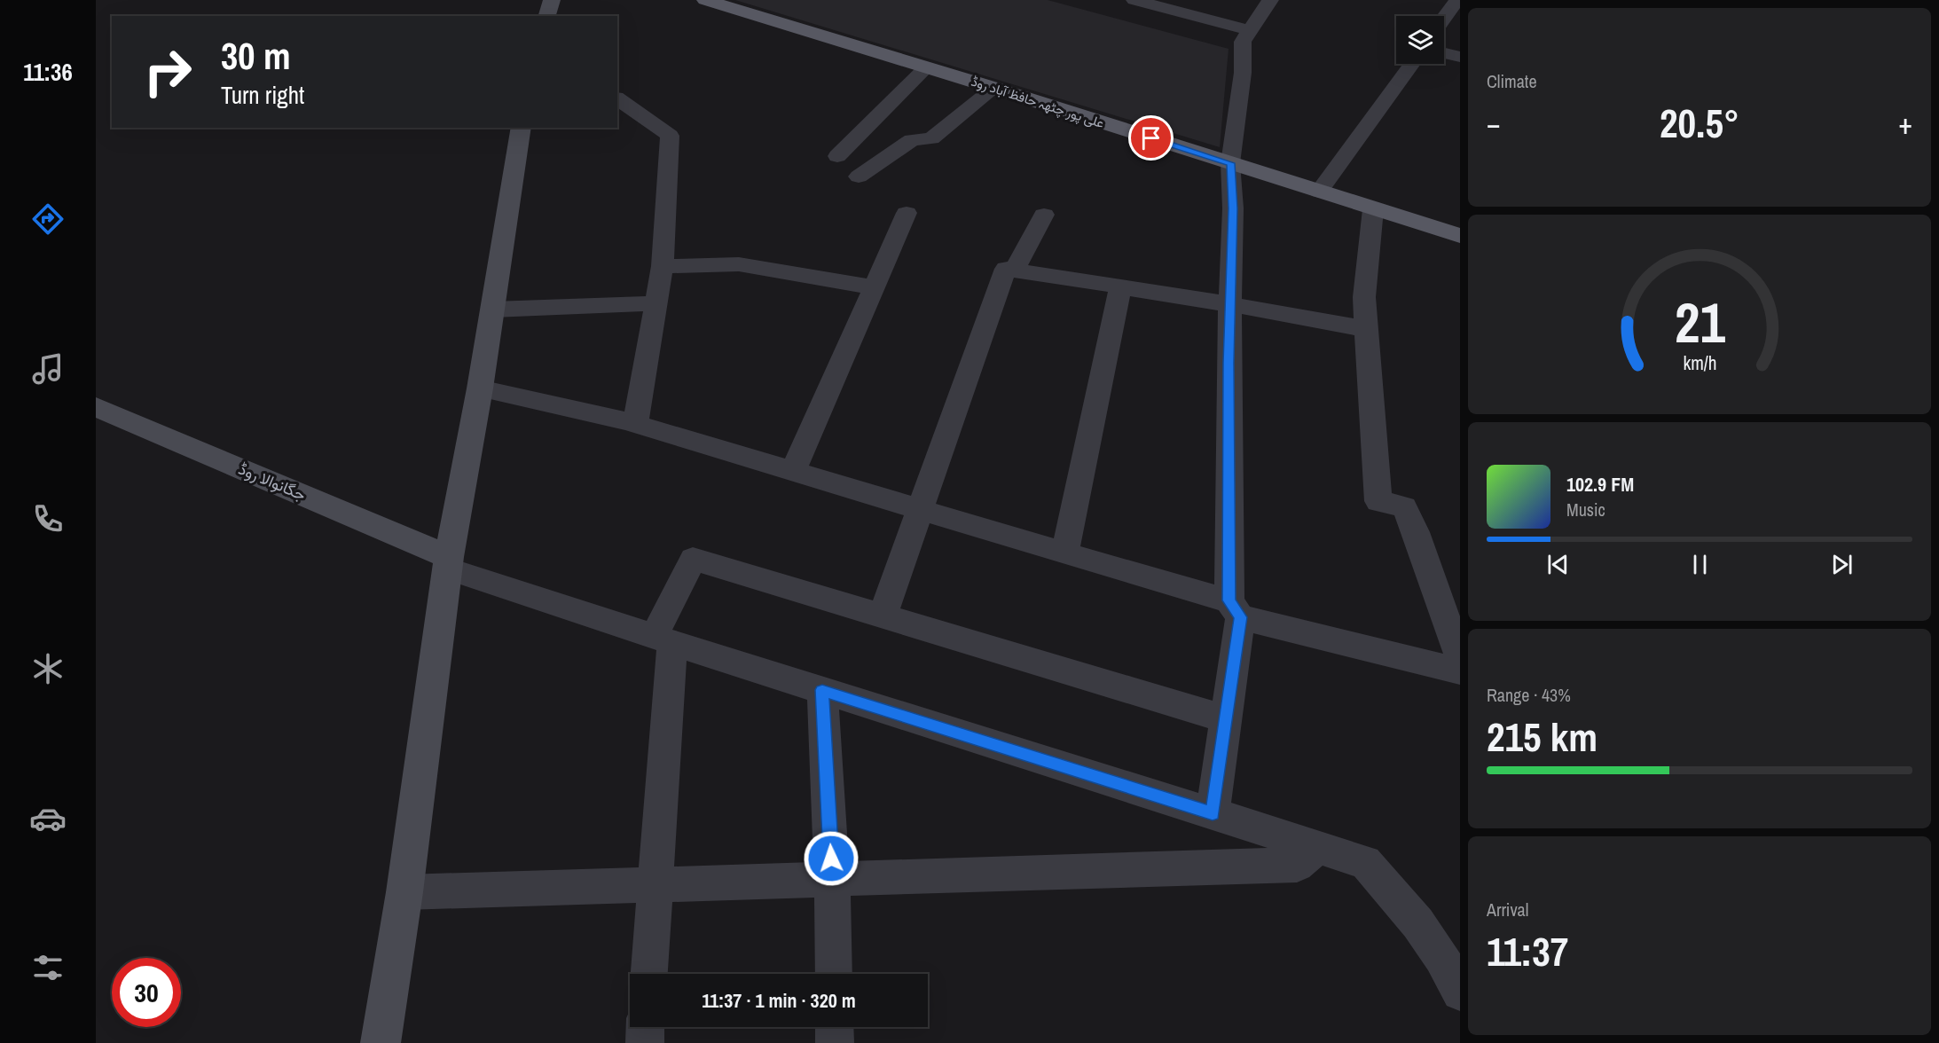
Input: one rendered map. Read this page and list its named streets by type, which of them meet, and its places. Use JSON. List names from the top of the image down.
{
  "streets": {
    "main road": ["علی پور چٹھہ حافظ آباد روڈ", "جگانوالا روڈ"]
  },
  "page": {
    "tabs": "11:36",
    "tile": [
      "Climate",
      ["Range · 43%", "215 km"],
      ["Arrival", "11:37"]
    ],
    "turn": ["30 m", "Turn right"],
    "heat": ["−", "20.5°", "+"],
    "song": ["102.9 FM", "Music"],
    "limit": "30",
    "trip": "11:37 · 1 min · 320 m",
    "gauge": ["21", "km/h"]
  }
}
